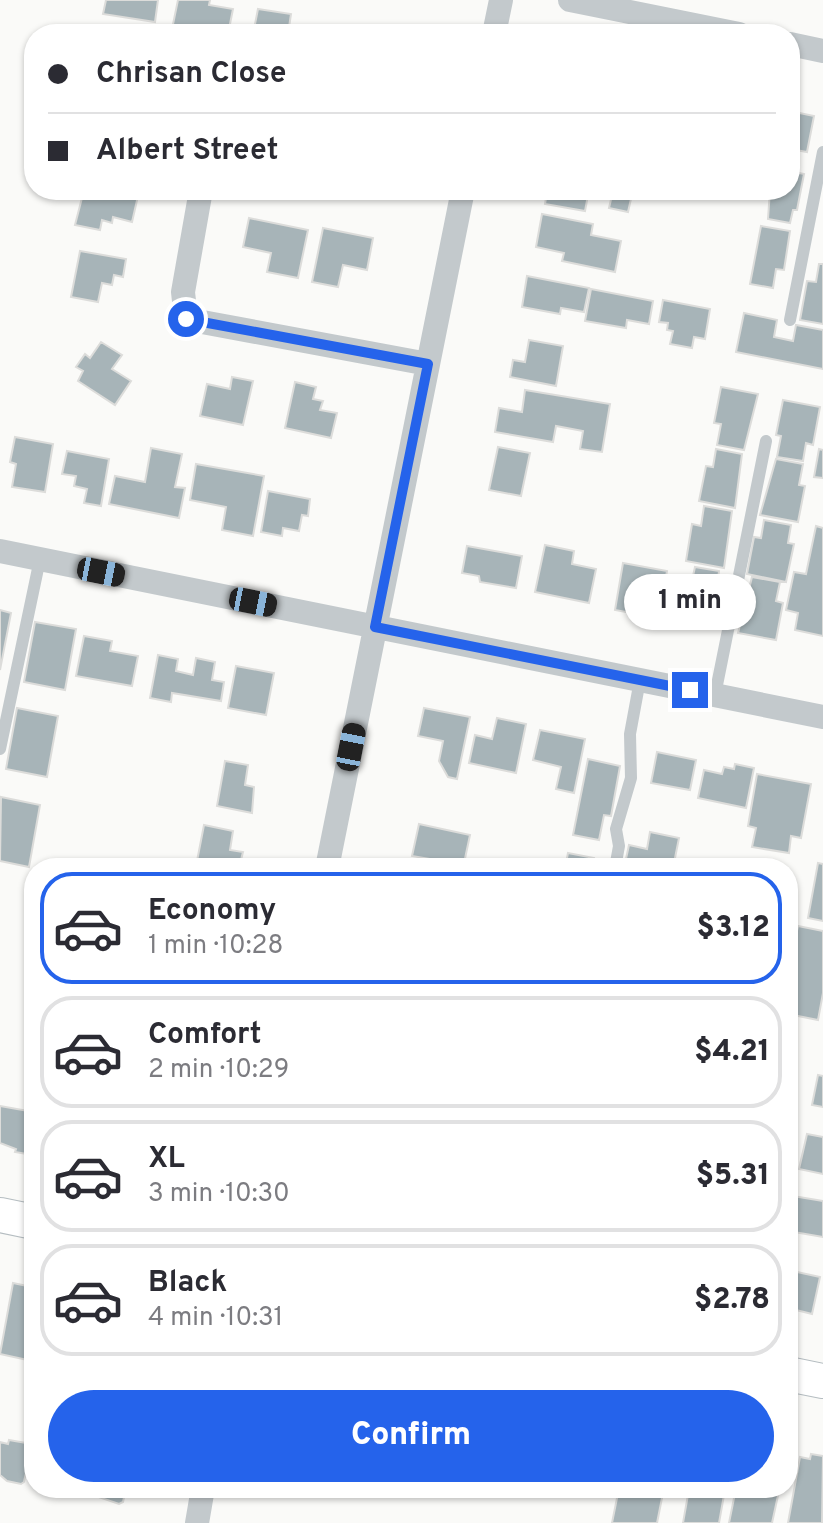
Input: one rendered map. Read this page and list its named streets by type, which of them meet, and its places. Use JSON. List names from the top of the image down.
{
  "page": {
    "banner": ["Chrisan Close", "Albert Street"],
    "bubble": "1 min",
    "list": [
      {
        "name": "Economy",
        "note": "1 min · 10:28",
        "value": "$3.12"
      },
      {
        "name": "Comfort",
        "note": "2 min · 10:29",
        "value": "$4.21"
      },
      {
        "name": "XL",
        "note": "3 min · 10:30",
        "value": "$5.31"
      },
      {
        "name": "Black",
        "note": "4 min · 10:31",
        "value": "$2.78"
      }
    ],
    "buttons": "Confirm"
  }
}
